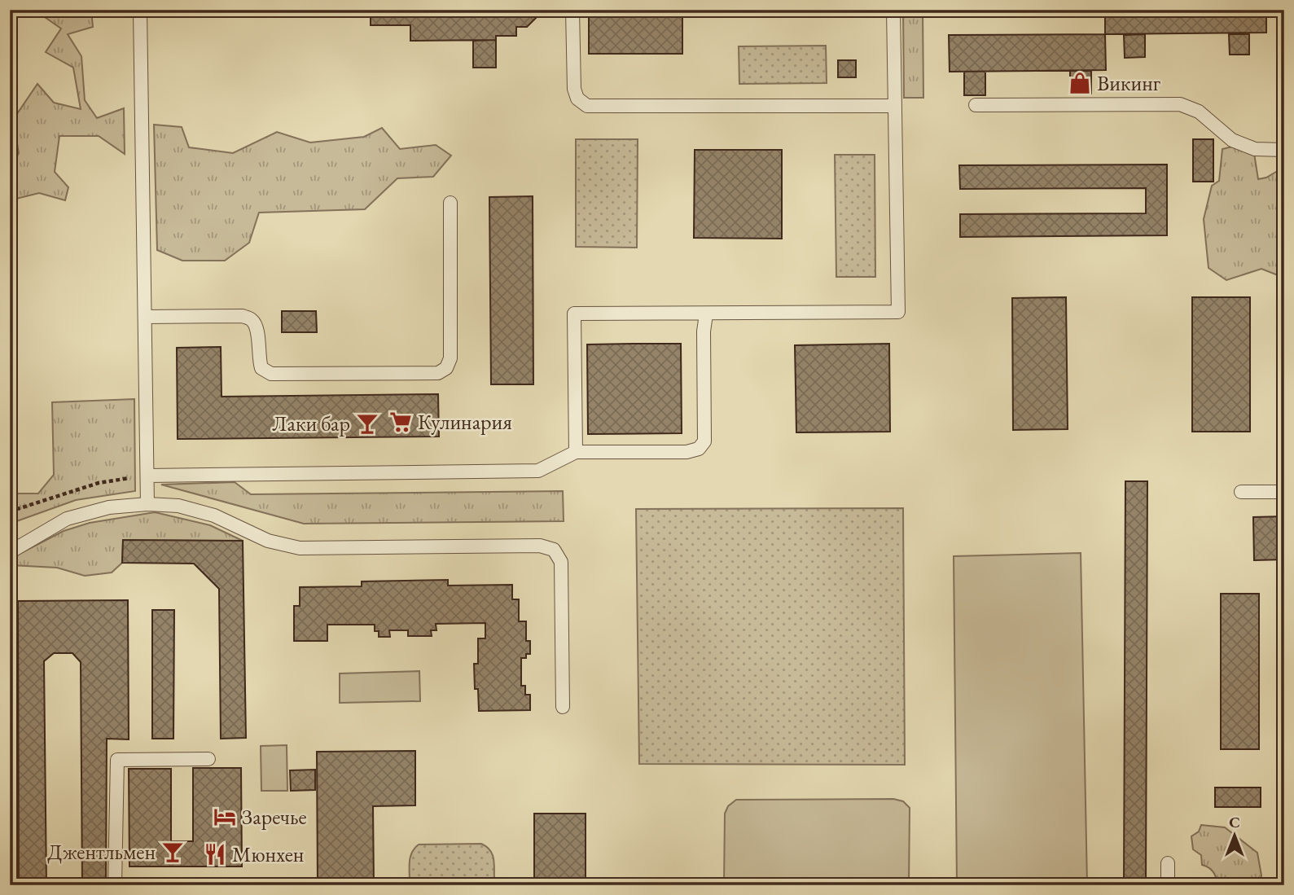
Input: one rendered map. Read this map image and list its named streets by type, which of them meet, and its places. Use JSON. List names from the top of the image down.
{
  "places": {
    "shop": ["Викинг"],
    "supermarket": ["Кулинария"],
    "bar": ["Лаки бар", "Джентльмен"],
    "hotel": ["Заречье"],
    "restaurant": ["Мюнхен"]
  },
  "north": "top"
}
